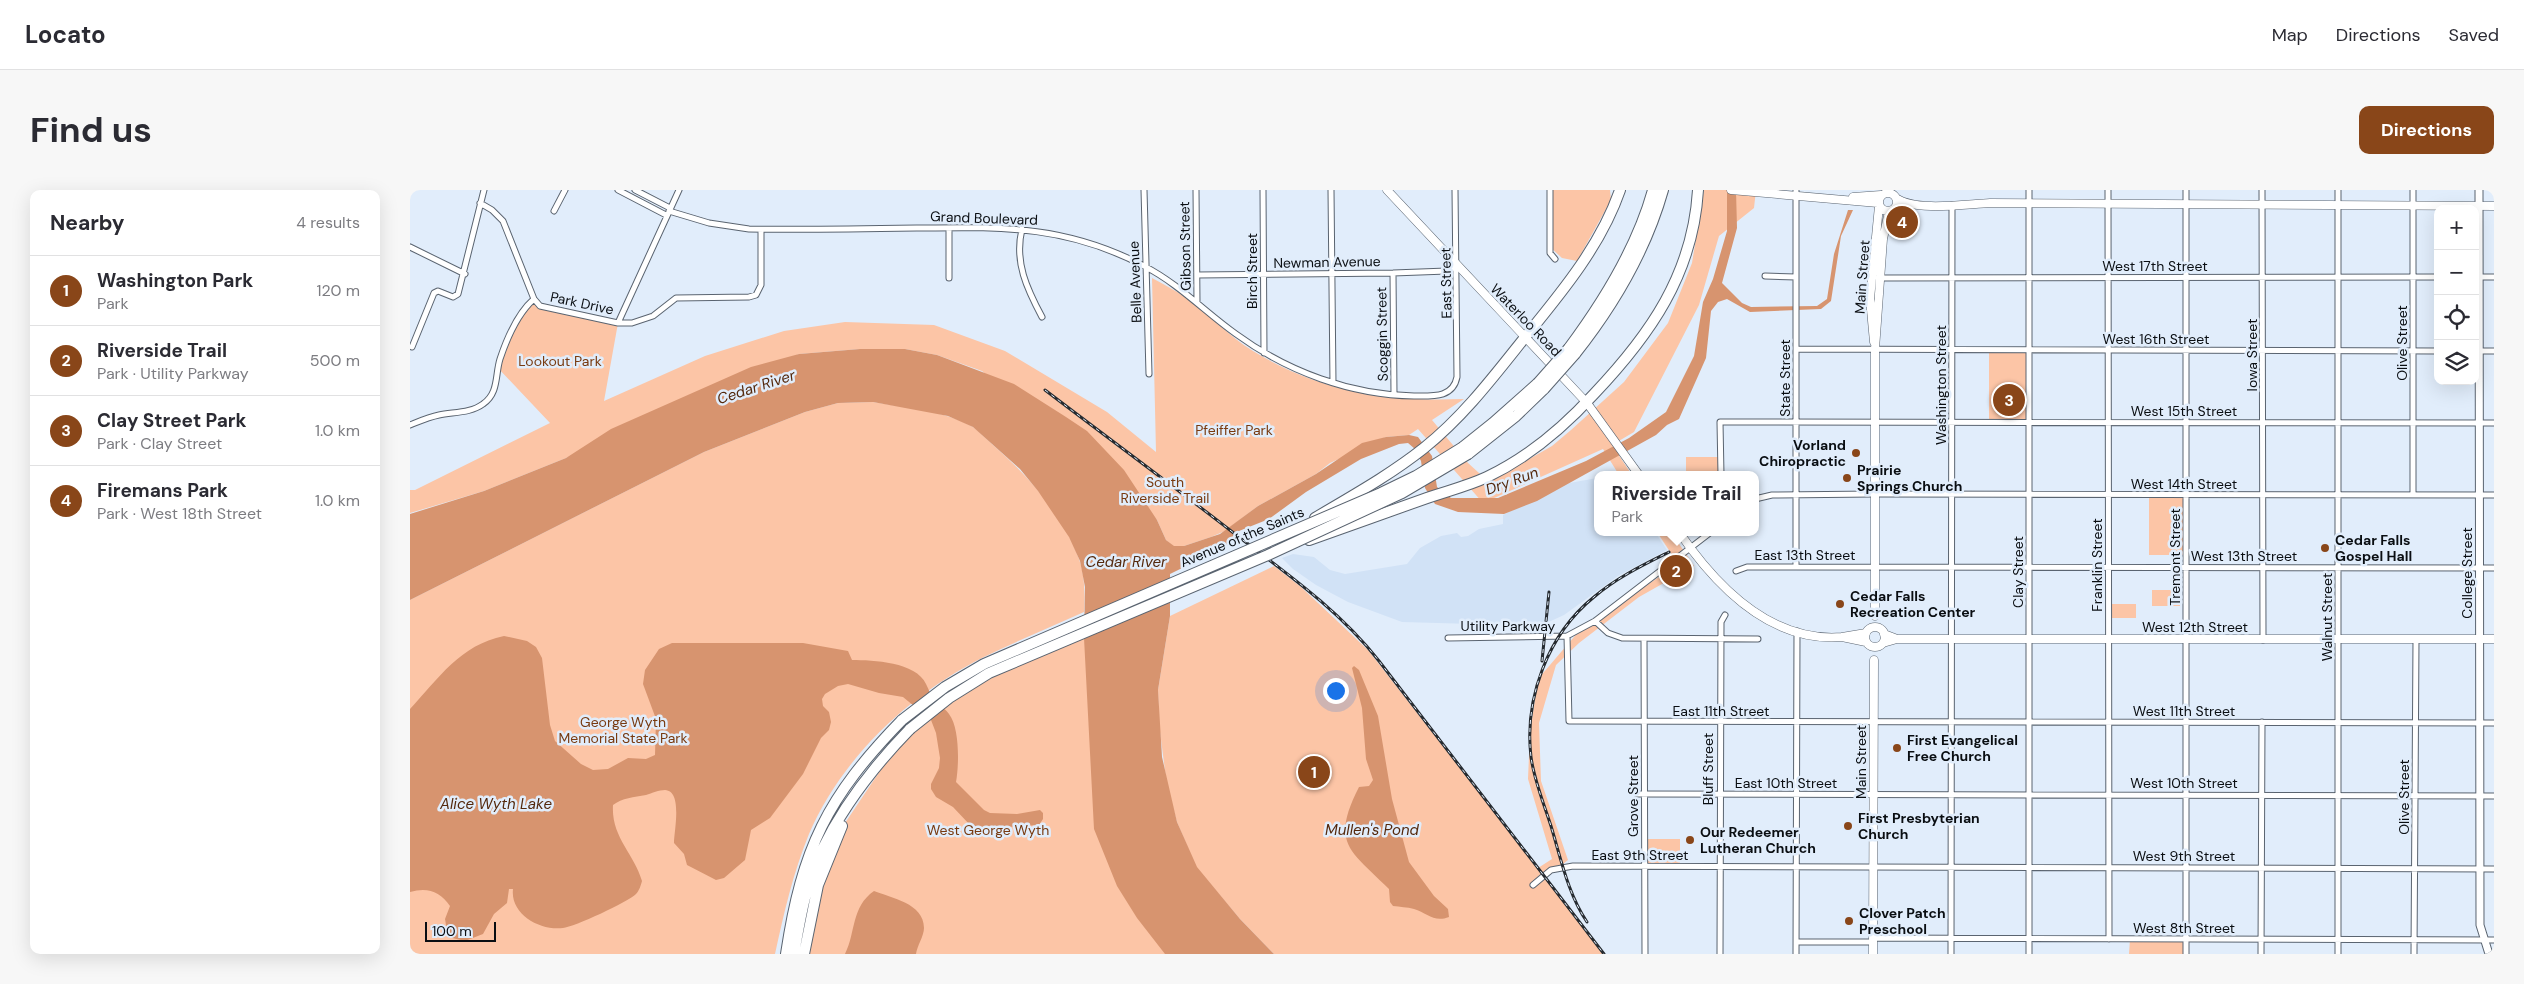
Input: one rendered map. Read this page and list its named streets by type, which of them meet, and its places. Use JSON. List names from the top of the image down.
{
  "streets": {
    "highway": ["Avenue of the Saints"],
    "main road": ["Main Street", "Waterloo Road", "West 12th Street"],
    "street": [
      "Grand Boulevard",
      "Gibson Street",
      "Newman Avenue",
      "West 17th Street",
      "Birch Street",
      "Belle Avenue",
      "East Street",
      "Park Drive",
      "Scoggin Street",
      "West 16th Street",
      "Olive Street",
      "Iowa Street",
      "State Street",
      "Washington Street",
      "West 15th Street",
      "West 14th Street",
      "East 13th Street",
      "West 13th Street",
      "Tremont Street",
      "Franklin Street",
      "Clay Street",
      "College Street",
      "Walnut Street",
      "Utility Parkway",
      "East 11th Street",
      "West 11th Street",
      "Bluff Street",
      "East 10th Street",
      "West 10th Street",
      "Grove Street",
      "East 9th Street",
      "West 9th Street",
      "West 8th Street"
    ]
  },
  "crossings": [
    ["Grand Boulevard", "Gibson Street"],
    ["Grand Boulevard", "Birch Street"],
    ["Grand Boulevard", "Belle Avenue"],
    ["Grand Boulevard", "East Street"],
    ["Grand Boulevard", "Park Drive"],
    ["Grand Boulevard", "Scoggin Street"],
    ["Gibson Street", "Newman Avenue"],
    ["Newman Avenue", "Birch Street"],
    ["Newman Avenue", "East Street"],
    ["Newman Avenue", "Waterloo Road"],
    ["Newman Avenue", "Scoggin Street"],
    ["West 17th Street", "Main Street"],
    ["West 17th Street", "Olive Street"],
    ["West 17th Street", "Iowa Street"],
    ["West 17th Street", "Washington Street"],
    ["West 17th Street", "Tremont Street"],
    ["West 17th Street", "Franklin Street"],
    ["West 17th Street", "Clay Street"],
    ["West 17th Street", "Walnut Street"],
    ["Main Street", "West 16th Street"],
    ["Main Street", "West 15th Street"],
    ["Main Street", "West 14th Street"],
    ["Main Street", "East 13th Street"],
    ["Main Street", "West 13th Street"],
    ["Main Street", "West 12th Street"],
    ["Main Street", "East 11th Street"],
    ["Main Street", "West 11th Street"],
    ["Main Street", "East 10th Street"],
    ["Main Street", "West 10th Street"],
    ["Main Street", "East 9th Street"],
    ["Main Street", "West 9th Street"],
    ["Main Street", "West 8th Street"],
    ["East Street", "Waterloo Road"],
    ["West 16th Street", "Olive Street"],
    ["West 16th Street", "Iowa Street"],
    ["West 16th Street", "State Street"],
    ["West 16th Street", "Washington Street"],
    ["West 16th Street", "Tremont Street"],
    ["West 16th Street", "Franklin Street"],
    ["West 16th Street", "Clay Street"],
    ["West 16th Street", "Walnut Street"],
    ["Olive Street", "West 15th Street"],
    ["Olive Street", "West 14th Street"],
    ["Olive Street", "West 12th Street"],
    ["Olive Street", "West 11th Street"],
    ["Olive Street", "West 10th Street"],
    ["Olive Street", "West 9th Street"],
    ["Olive Street", "West 8th Street"],
    ["Iowa Street", "West 15th Street"],
    ["Iowa Street", "West 14th Street"],
    ["Iowa Street", "West 13th Street"],
    ["Iowa Street", "West 12th Street"],
    ["State Street", "West 15th Street"],
    ["State Street", "West 14th Street"],
    ["State Street", "East 13th Street"],
    ["Washington Street", "West 15th Street"],
    ["Washington Street", "West 14th Street"],
    ["Washington Street", "West 13th Street"],
    ["Washington Street", "West 12th Street"],
    ["Washington Street", "West 11th Street"],
    ["Washington Street", "West 10th Street"],
    ["Washington Street", "West 9th Street"],
    ["Washington Street", "West 8th Street"],
    ["West 15th Street", "Tremont Street"],
    ["West 15th Street", "Franklin Street"],
    ["West 15th Street", "Clay Street"],
    ["West 15th Street", "College Street"],
    ["West 15th Street", "Walnut Street"],
    ["West 14th Street", "Tremont Street"],
    ["West 14th Street", "Franklin Street"],
    ["West 14th Street", "Clay Street"],
    ["West 14th Street", "College Street"],
    ["West 14th Street", "Walnut Street"],
    ["East 13th Street", "West 13th Street"],
    ["West 13th Street", "Tremont Street"],
    ["West 13th Street", "Franklin Street"],
    ["West 13th Street", "Clay Street"],
    ["West 13th Street", "College Street"],
    ["West 13th Street", "Walnut Street"],
    ["Tremont Street", "West 12th Street"],
    ["Tremont Street", "West 11th Street"],
    ["Tremont Street", "West 10th Street"],
    ["Tremont Street", "West 9th Street"],
    ["Tremont Street", "West 8th Street"],
    ["Franklin Street", "West 12th Street"],
    ["Franklin Street", "West 11th Street"],
    ["Franklin Street", "West 10th Street"],
    ["Franklin Street", "West 9th Street"],
    ["Franklin Street", "West 8th Street"],
    ["Clay Street", "West 12th Street"],
    ["Clay Street", "West 11th Street"],
    ["Clay Street", "West 10th Street"],
    ["Clay Street", "West 9th Street"],
    ["Clay Street", "West 8th Street"],
    ["College Street", "West 12th Street"],
    ["College Street", "West 11th Street"],
    ["College Street", "West 10th Street"],
    ["College Street", "West 9th Street"],
    ["College Street", "West 8th Street"],
    ["Walnut Street", "West 12th Street"],
    ["Walnut Street", "West 11th Street"],
    ["Walnut Street", "West 10th Street"],
    ["Walnut Street", "West 9th Street"],
    ["Walnut Street", "West 8th Street"],
    ["Utility Parkway", "East 11th Street"],
    ["East 11th Street", "West 11th Street"],
    ["East 11th Street", "Bluff Street"],
    ["East 11th Street", "Grove Street"],
    ["Bluff Street", "East 10th Street"],
    ["Bluff Street", "East 9th Street"],
    ["East 10th Street", "West 10th Street"],
    ["East 10th Street", "Grove Street"],
    ["Grove Street", "East 9th Street"],
    ["East 9th Street", "West 9th Street"]
  ],
  "water": [
    "Cedar River",
    "Dry Run",
    "Alice Wyth Lake",
    "Mullen's Pond"
  ],
  "parks": [
    "Lookout Park",
    "Pfeiffer Park",
    "South Riverside Trail",
    "George Wyth Memorial State Park",
    "West George Wyth"
  ],
  "places": [
    "Vorland Chiropractic",
    "Prairie Springs Church",
    "Cedar Falls Gospel Hall",
    "Cedar Falls Recreation Center",
    "First Evangelical Free Church",
    "First Presbyterian Church",
    "Our Redeemer Lutheran Church",
    "Clover Patch Preschool"
  ],
  "scale_bar": "100 m",
  "page": {
    "header": "Locato",
    "nav": ["Map", "Directions", "Saved"],
    "buttons": "Directions",
    "title": "Find us",
    "heading": ["Nearby", "4 results"],
    "pins": [
      "4",
      "3",
      "2",
      "1"
    ],
    "map_buttons": ["+", "−"],
    "list": [
      {
        "mark": "1",
        "name": "Washington Park",
        "note": "Park",
        "value": "120 m"
      },
      {
        "mark": "2",
        "name": "Riverside Trail",
        "note": "Park · Utility Parkway",
        "value": "500 m"
      },
      {
        "mark": "3",
        "name": "Clay Street Park",
        "note": "Park · Clay Street",
        "value": "1.0 km"
      },
      {
        "mark": "4",
        "name": "Firemans Park",
        "note": "Park · West 18th Street",
        "value": "1.0 km"
      }
    ],
    "popup": ["Riverside Trail", "Park"],
    "scale": "100 m"
  }
}
